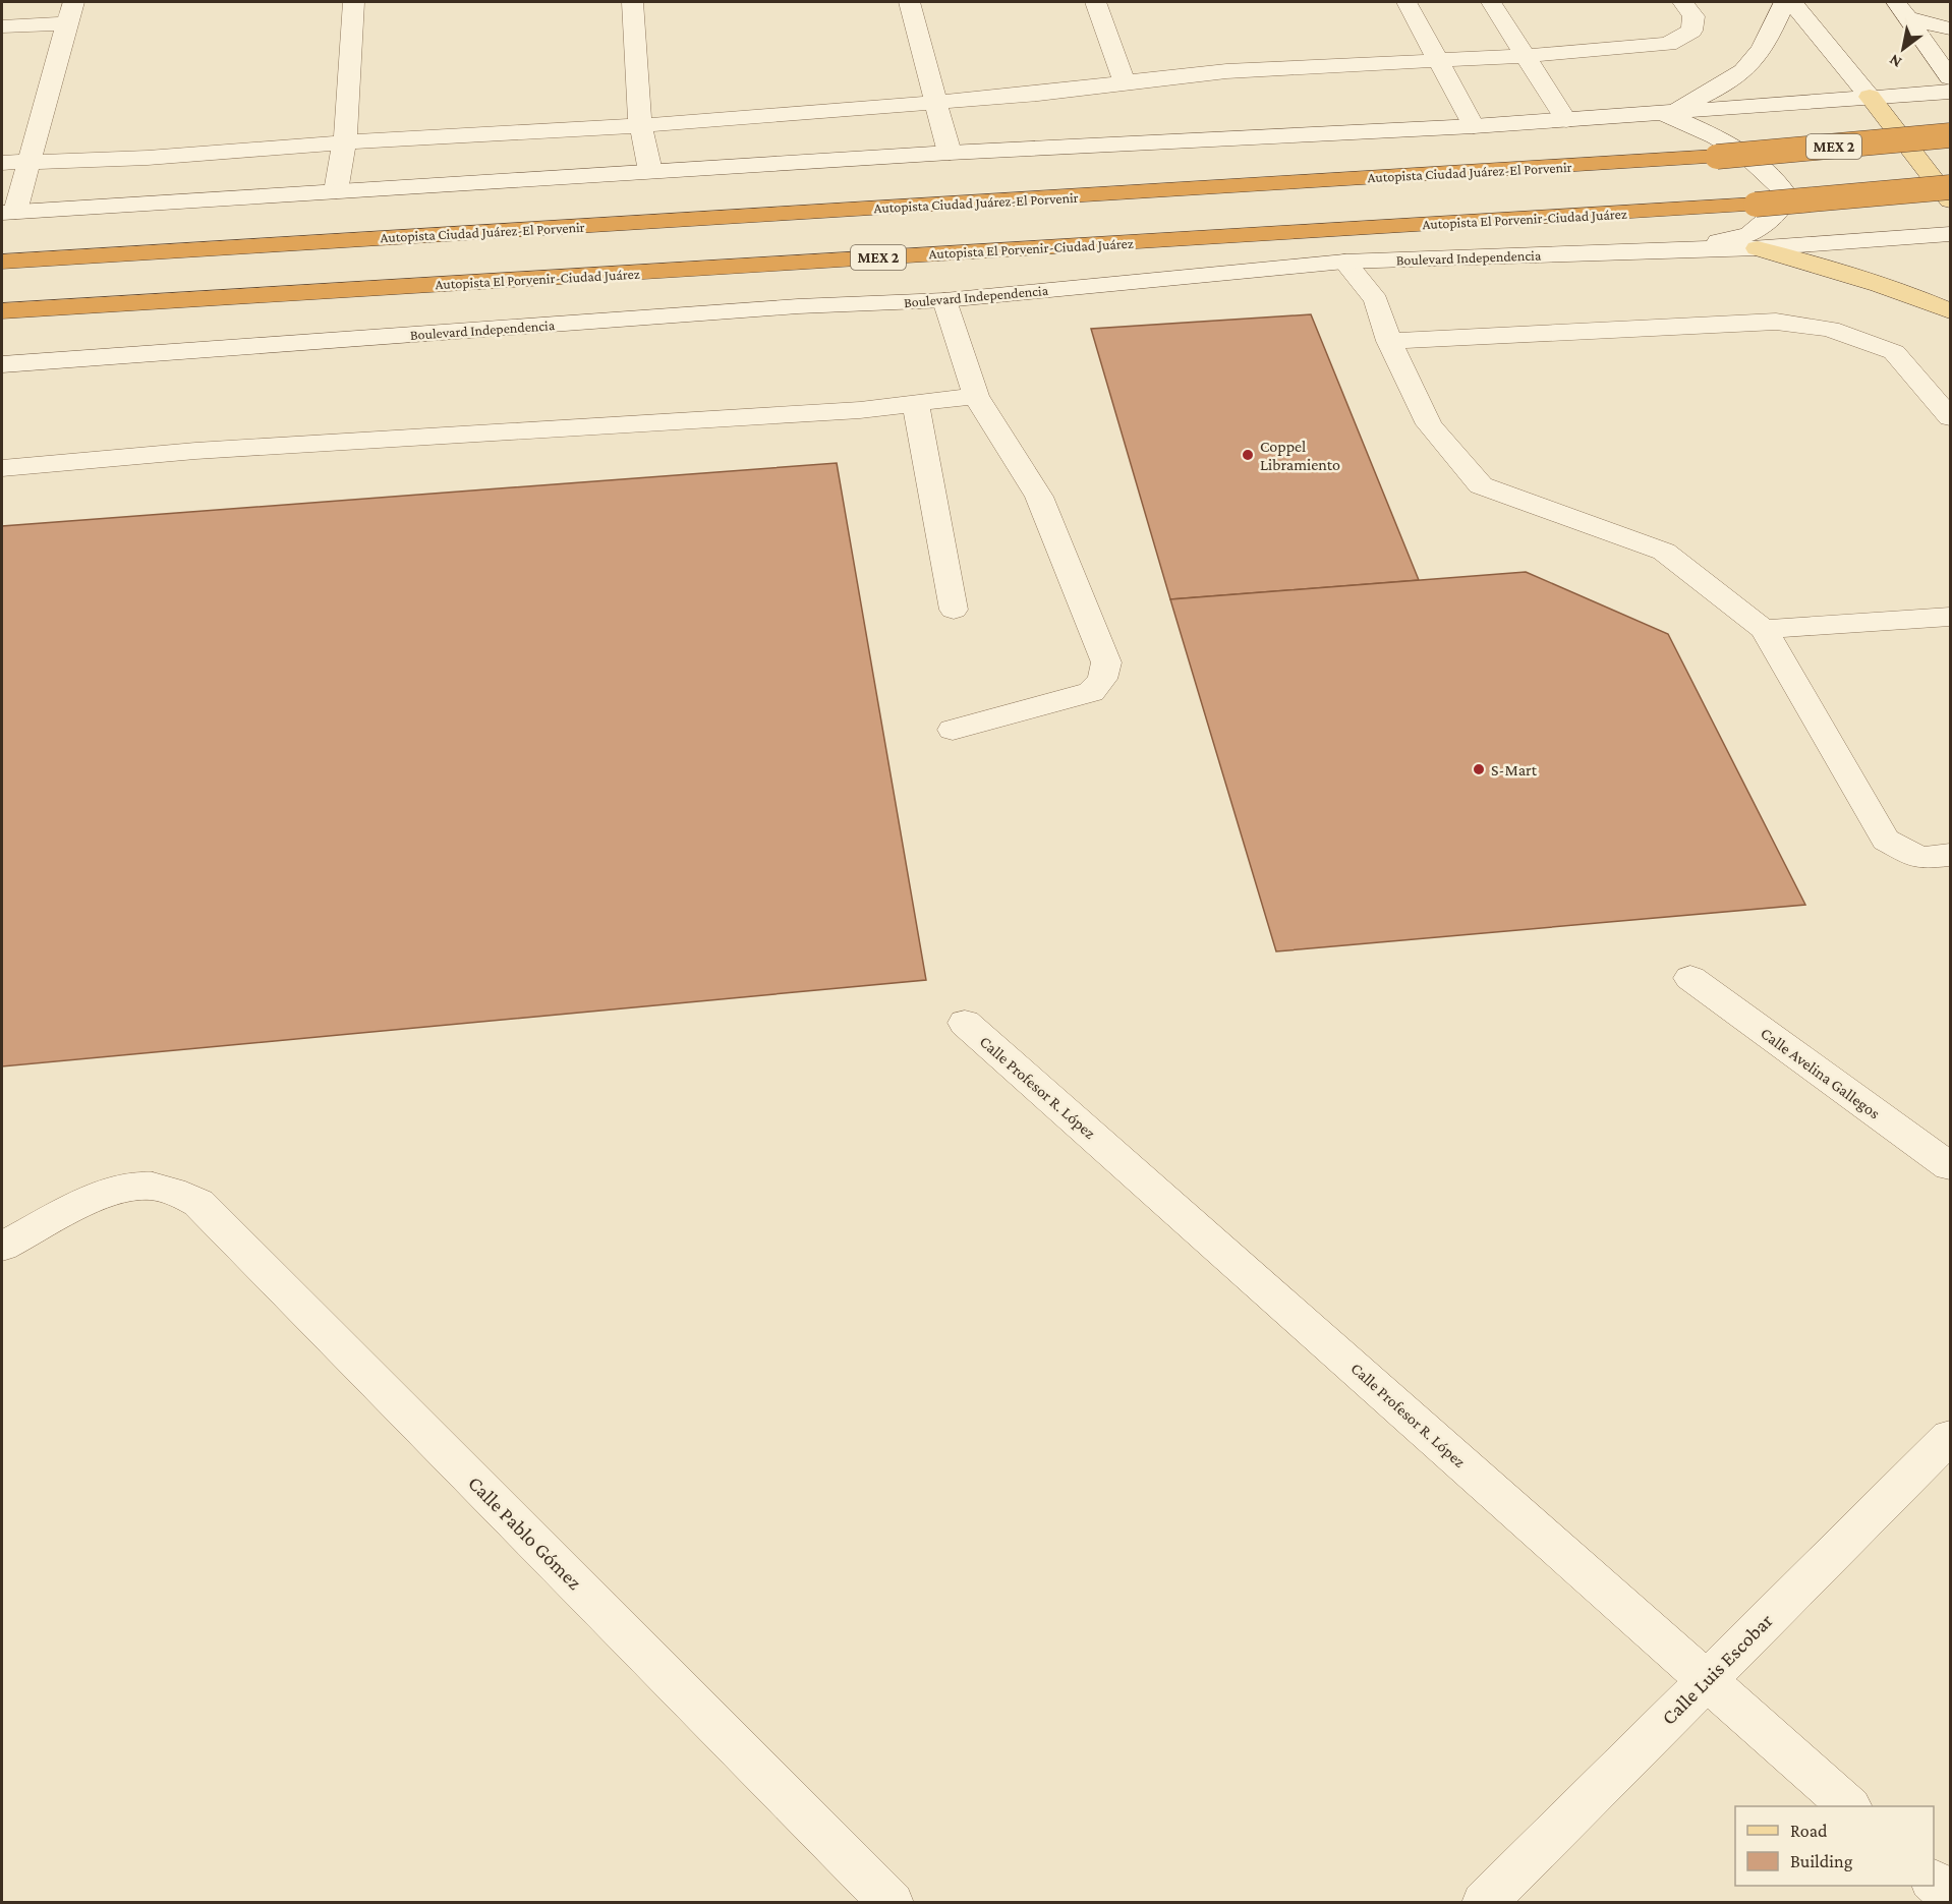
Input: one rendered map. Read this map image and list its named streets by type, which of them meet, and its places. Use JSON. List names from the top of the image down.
{
  "streets": {
    "highway": ["MEX 2", "Autopista Ciudad Juárez-El Porvenir", "Autopista El Porvenir-Ciudad Juárez"],
    "main road": [
      "Boulevard Independencia",
      "Calle Avelina Gallegos",
      "Calle Profesor R. López",
      "Calle Pablo Gómez",
      "Calle Luis Escobar"
    ]
  },
  "crossings": [
    ["Calle Profesor R. López", "Calle Luis Escobar"]
  ],
  "places": ["Coppel Libramiento", "S-Mart"],
  "legend": ["Road", "Building"],
  "north": "bottom left"
}
